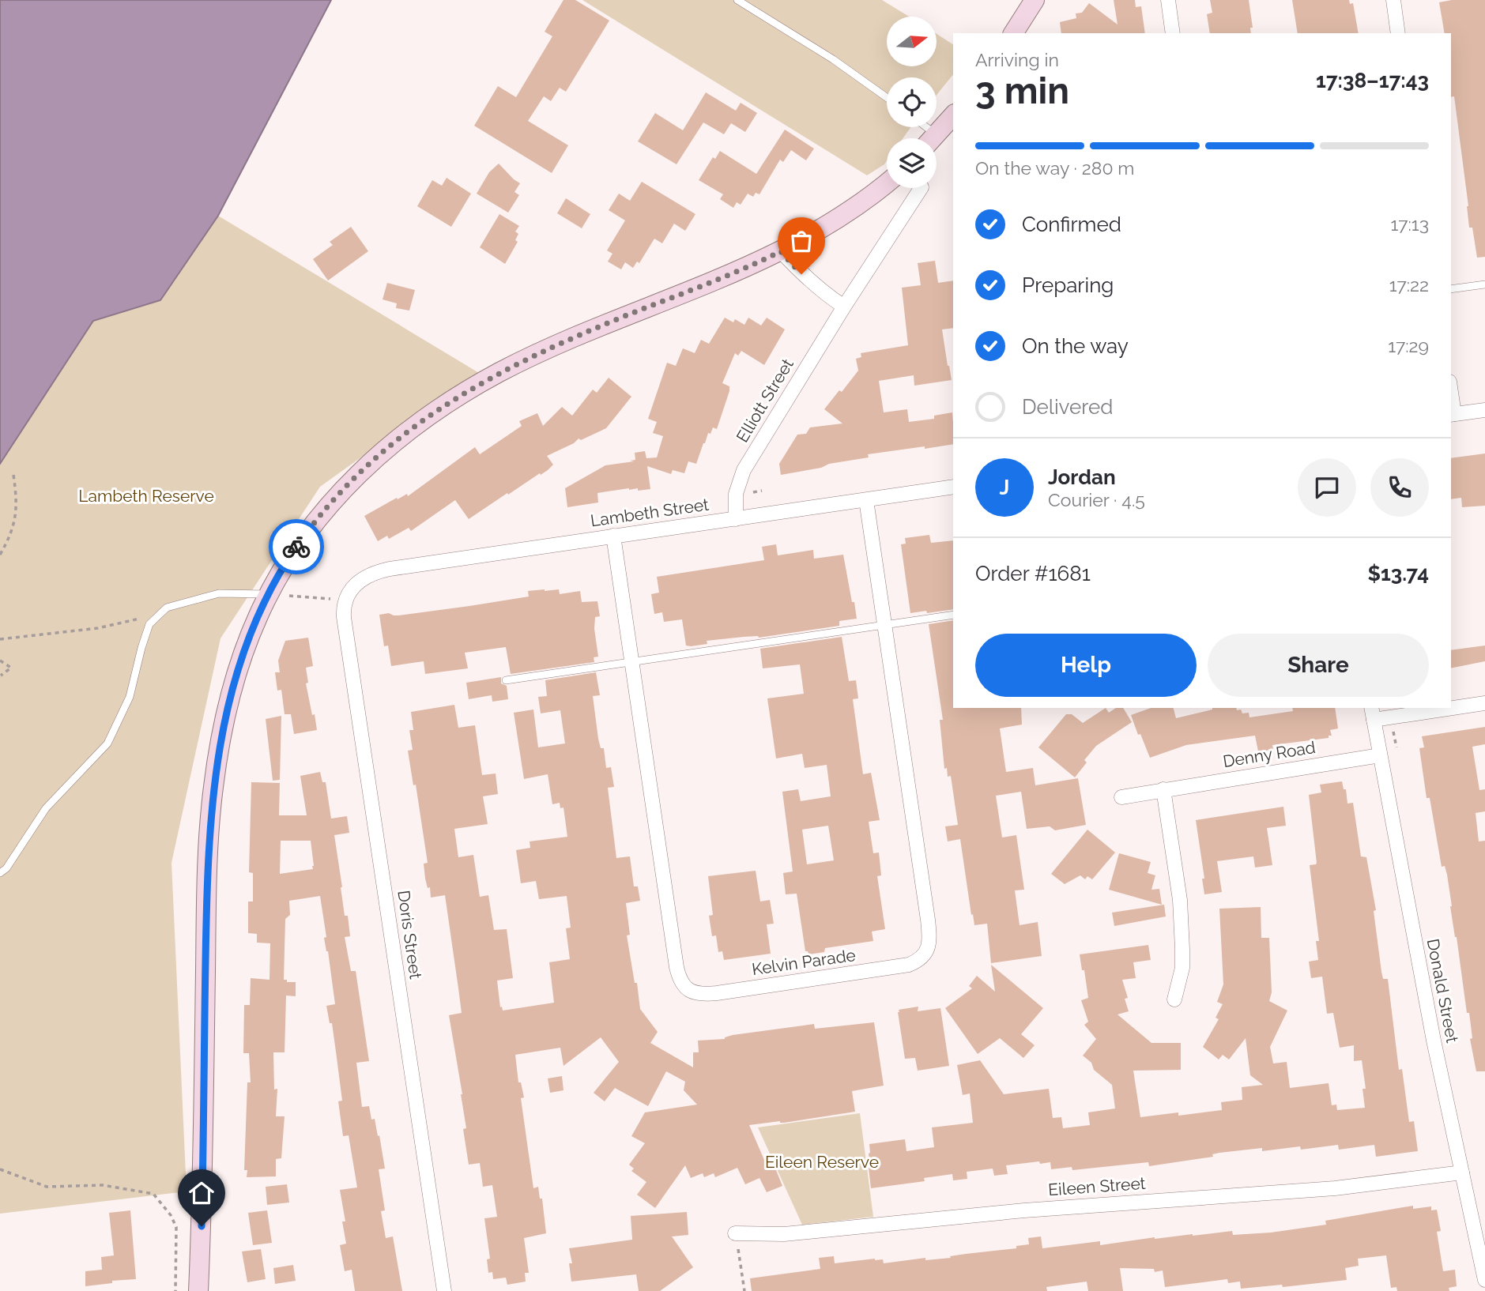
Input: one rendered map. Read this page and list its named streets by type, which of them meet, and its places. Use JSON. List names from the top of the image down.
{
  "streets": {
    "street": [
      "Elliott Street",
      "Lambeth Street",
      "Denny Road",
      "Doris Street",
      "Kelvin Parade",
      "Donald Street",
      "Eileen Street"
    ]
  },
  "crossings": [
    ["Elliott Street", "Lambeth Street"],
    ["Lambeth Street", "Doris Street"],
    ["Lambeth Street", "Kelvin Parade"],
    ["Denny Road", "Donald Street"],
    ["Donald Street", "Eileen Street"]
  ],
  "parks": ["Lambeth Reserve", "Eileen Reserve"],
  "north": "right",
  "page": {
    "heading": ["3 min", "Arriving in", "17:38–17:43"],
    "panel": [
      "Jordan",
      "Courier · 4.5",
      "Order #1681",
      "$13.74"
    ],
    "bar": "On the way · 280 m",
    "list": [
      ["Confirmed", "17:13"],
      ["Preparing", "17:22"],
      ["On the way", "17:29"],
      "Delivered"
    ],
    "round": "J",
    "buttons": ["Help", "Share"]
  }
}
